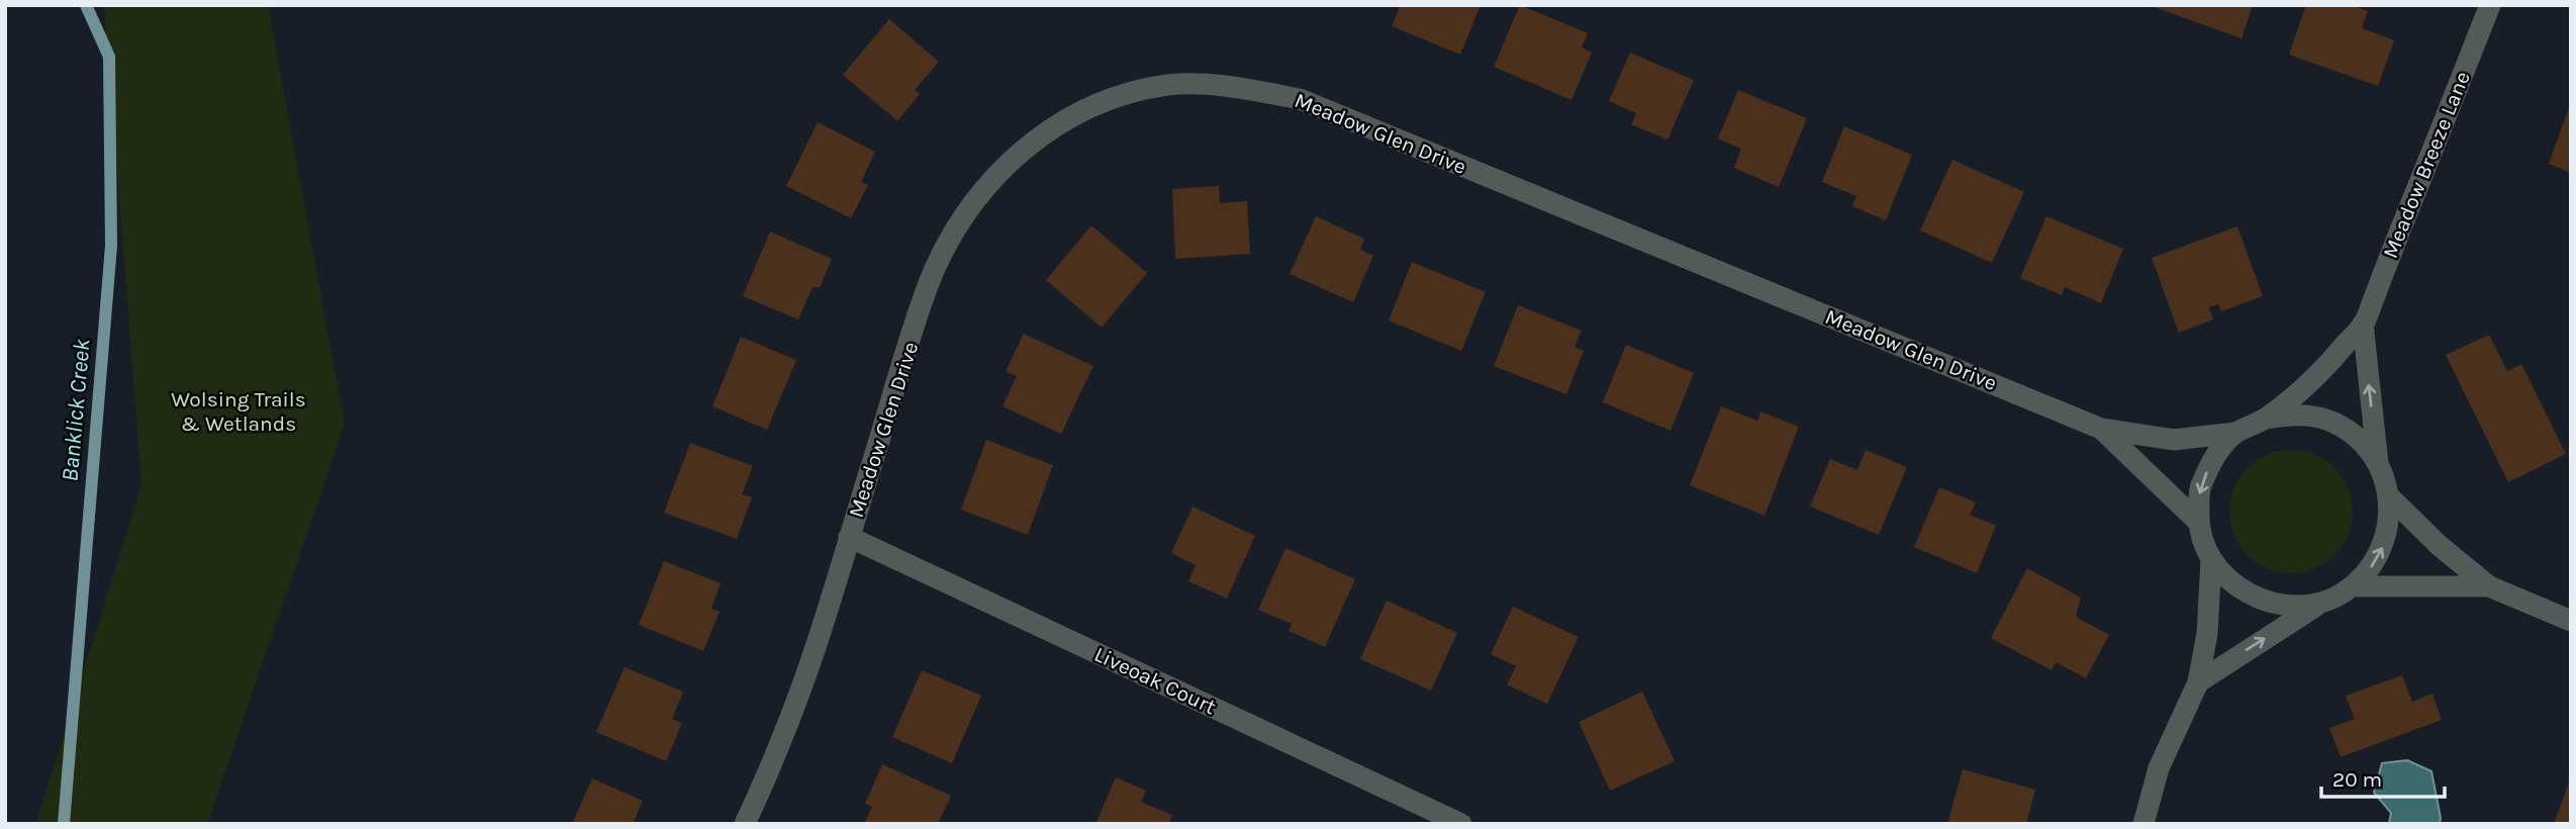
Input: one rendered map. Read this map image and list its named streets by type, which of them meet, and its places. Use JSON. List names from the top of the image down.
{
  "streets": {
    "street": ["Meadow Glen Drive", "Meadow Breeze Lane", "Liveoak Court"]
  },
  "crossings": [
    ["Meadow Glen Drive", "Meadow Breeze Lane"],
    ["Meadow Glen Drive", "Liveoak Court"]
  ],
  "water": ["Banklick Creek"],
  "parks": ["Wolsing Trails & Wetlands"],
  "scale_bar": "20 m"
}
